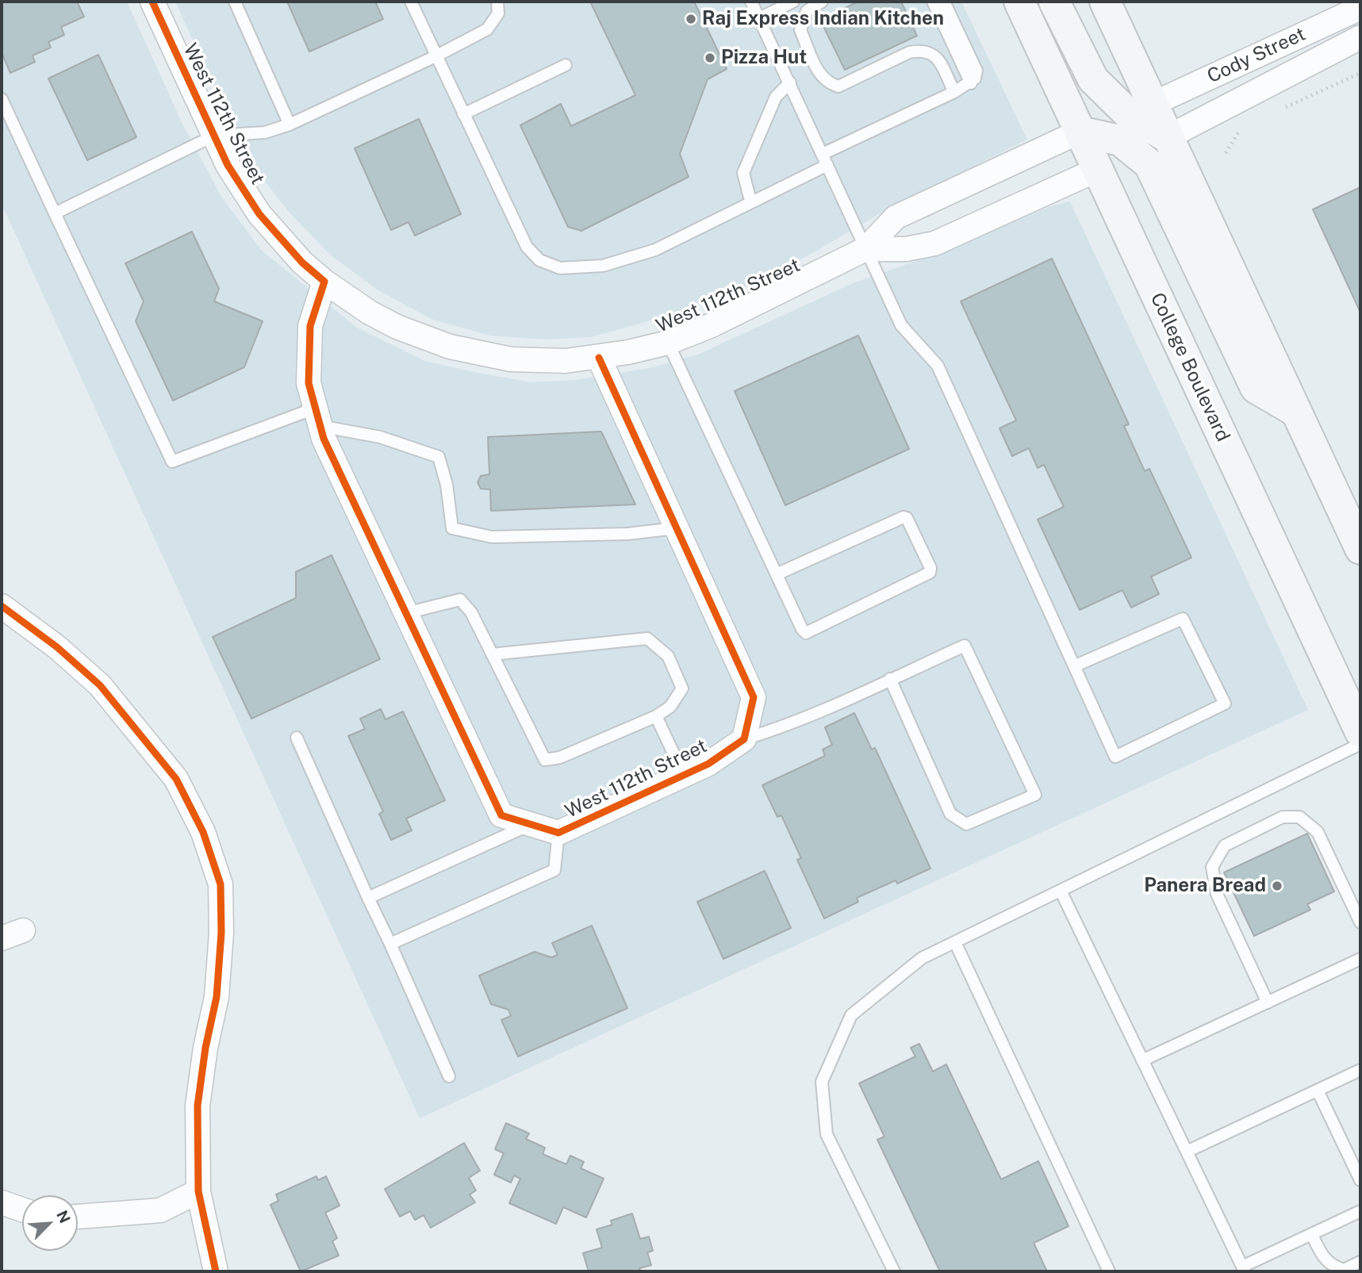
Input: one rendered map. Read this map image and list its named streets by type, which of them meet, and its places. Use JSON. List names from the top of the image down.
{
  "streets": {
    "main road": ["College Boulevard"],
    "street": ["Cody Street", "West 112th Street"]
  },
  "crossings": [
    ["West 112th Street", "College Boulevard"]
  ],
  "places": ["Raj Express Indian Kitchen", "Pizza Hut", "Panera Bread"],
  "north": "top right"
}
